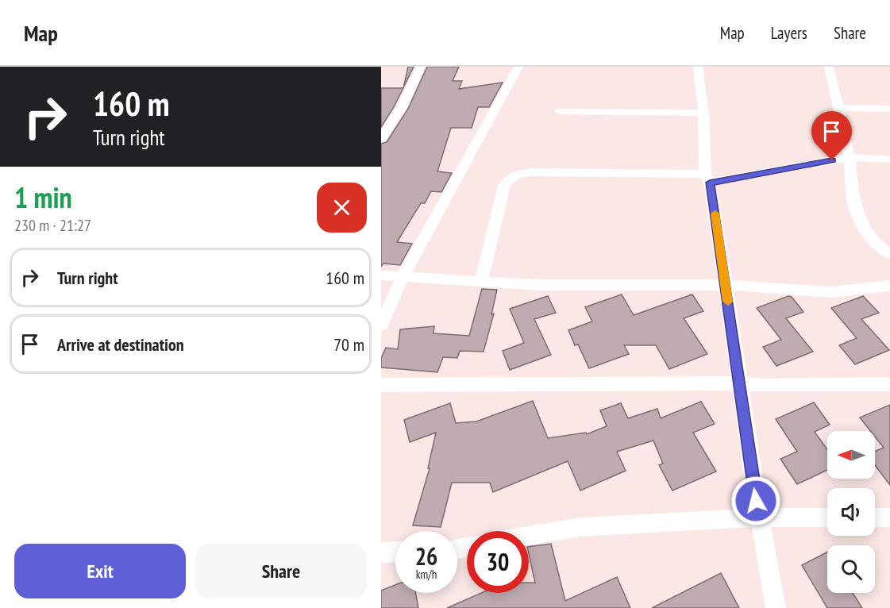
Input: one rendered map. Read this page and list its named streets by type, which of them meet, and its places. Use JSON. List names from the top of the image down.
{
  "north": "left",
  "page": {
    "header": "Map",
    "nav": ["Map", "Layers", "Share"],
    "turn": ["160 m", "Turn right"],
    "heading": ["1 min", "230 m · 21:27"],
    "list": [
      {
        "name": "Turn right",
        "value": "160 m"
      },
      {
        "name": "Arrive at destination",
        "value": "70 m"
      }
    ],
    "speed": "26 km/h",
    "limit": "30",
    "buttons": ["Exit", "Share"]
  }
}
